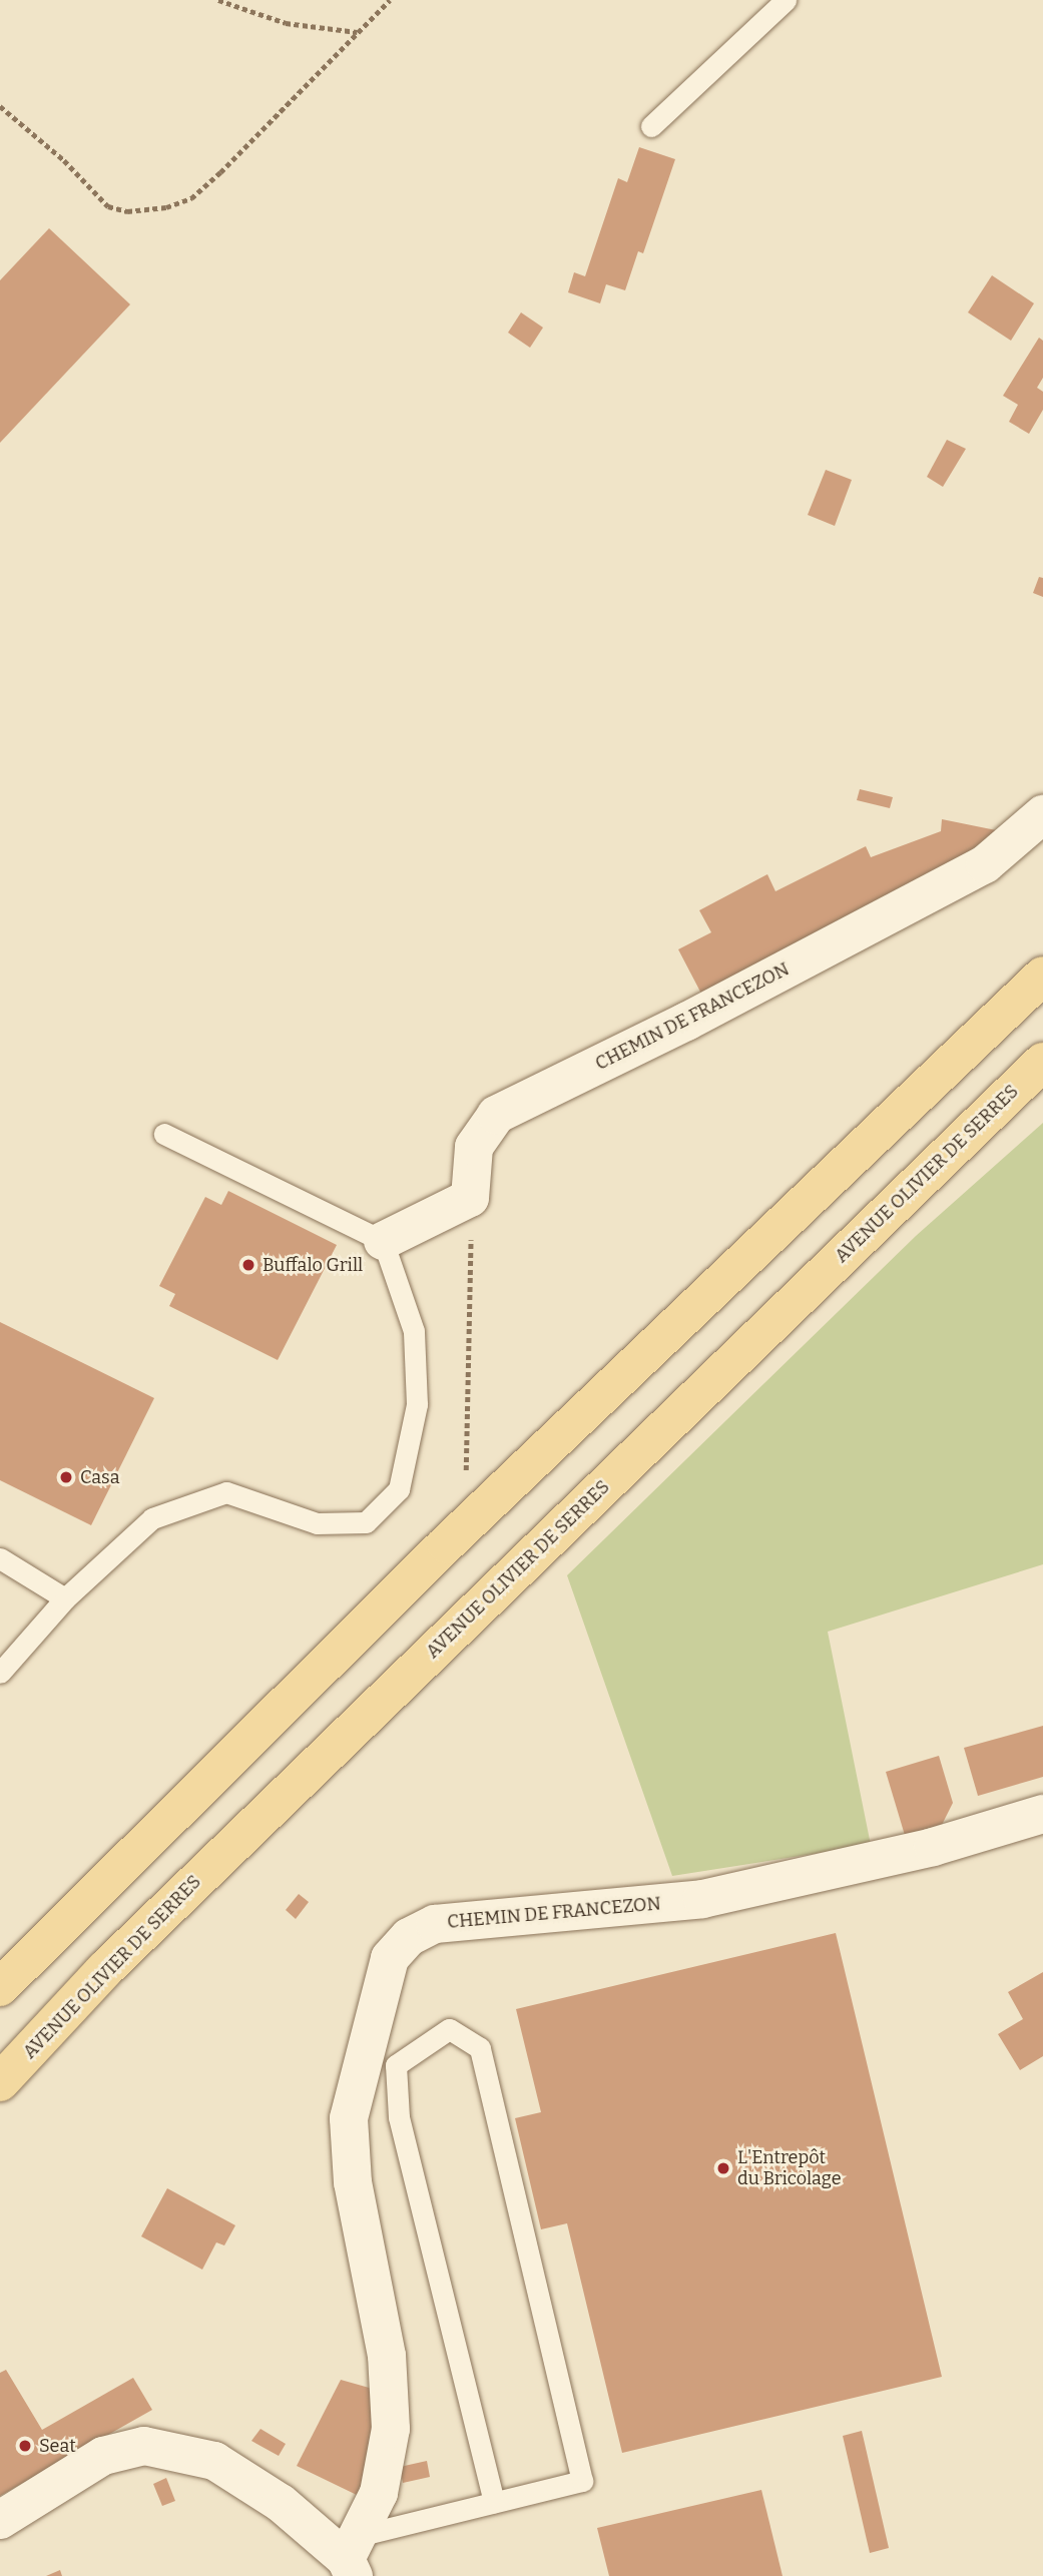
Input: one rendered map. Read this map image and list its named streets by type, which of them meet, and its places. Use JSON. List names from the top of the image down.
{
  "streets": {
    "main road": ["AVENUE OLIVIER DE SERRES"],
    "street": ["CHEMIN DE FRANCEZON"]
  },
  "places": [
    "Buffalo Grill",
    "Casa",
    "L'Entrepôt du Bricolage",
    "Seat"
  ]
}
